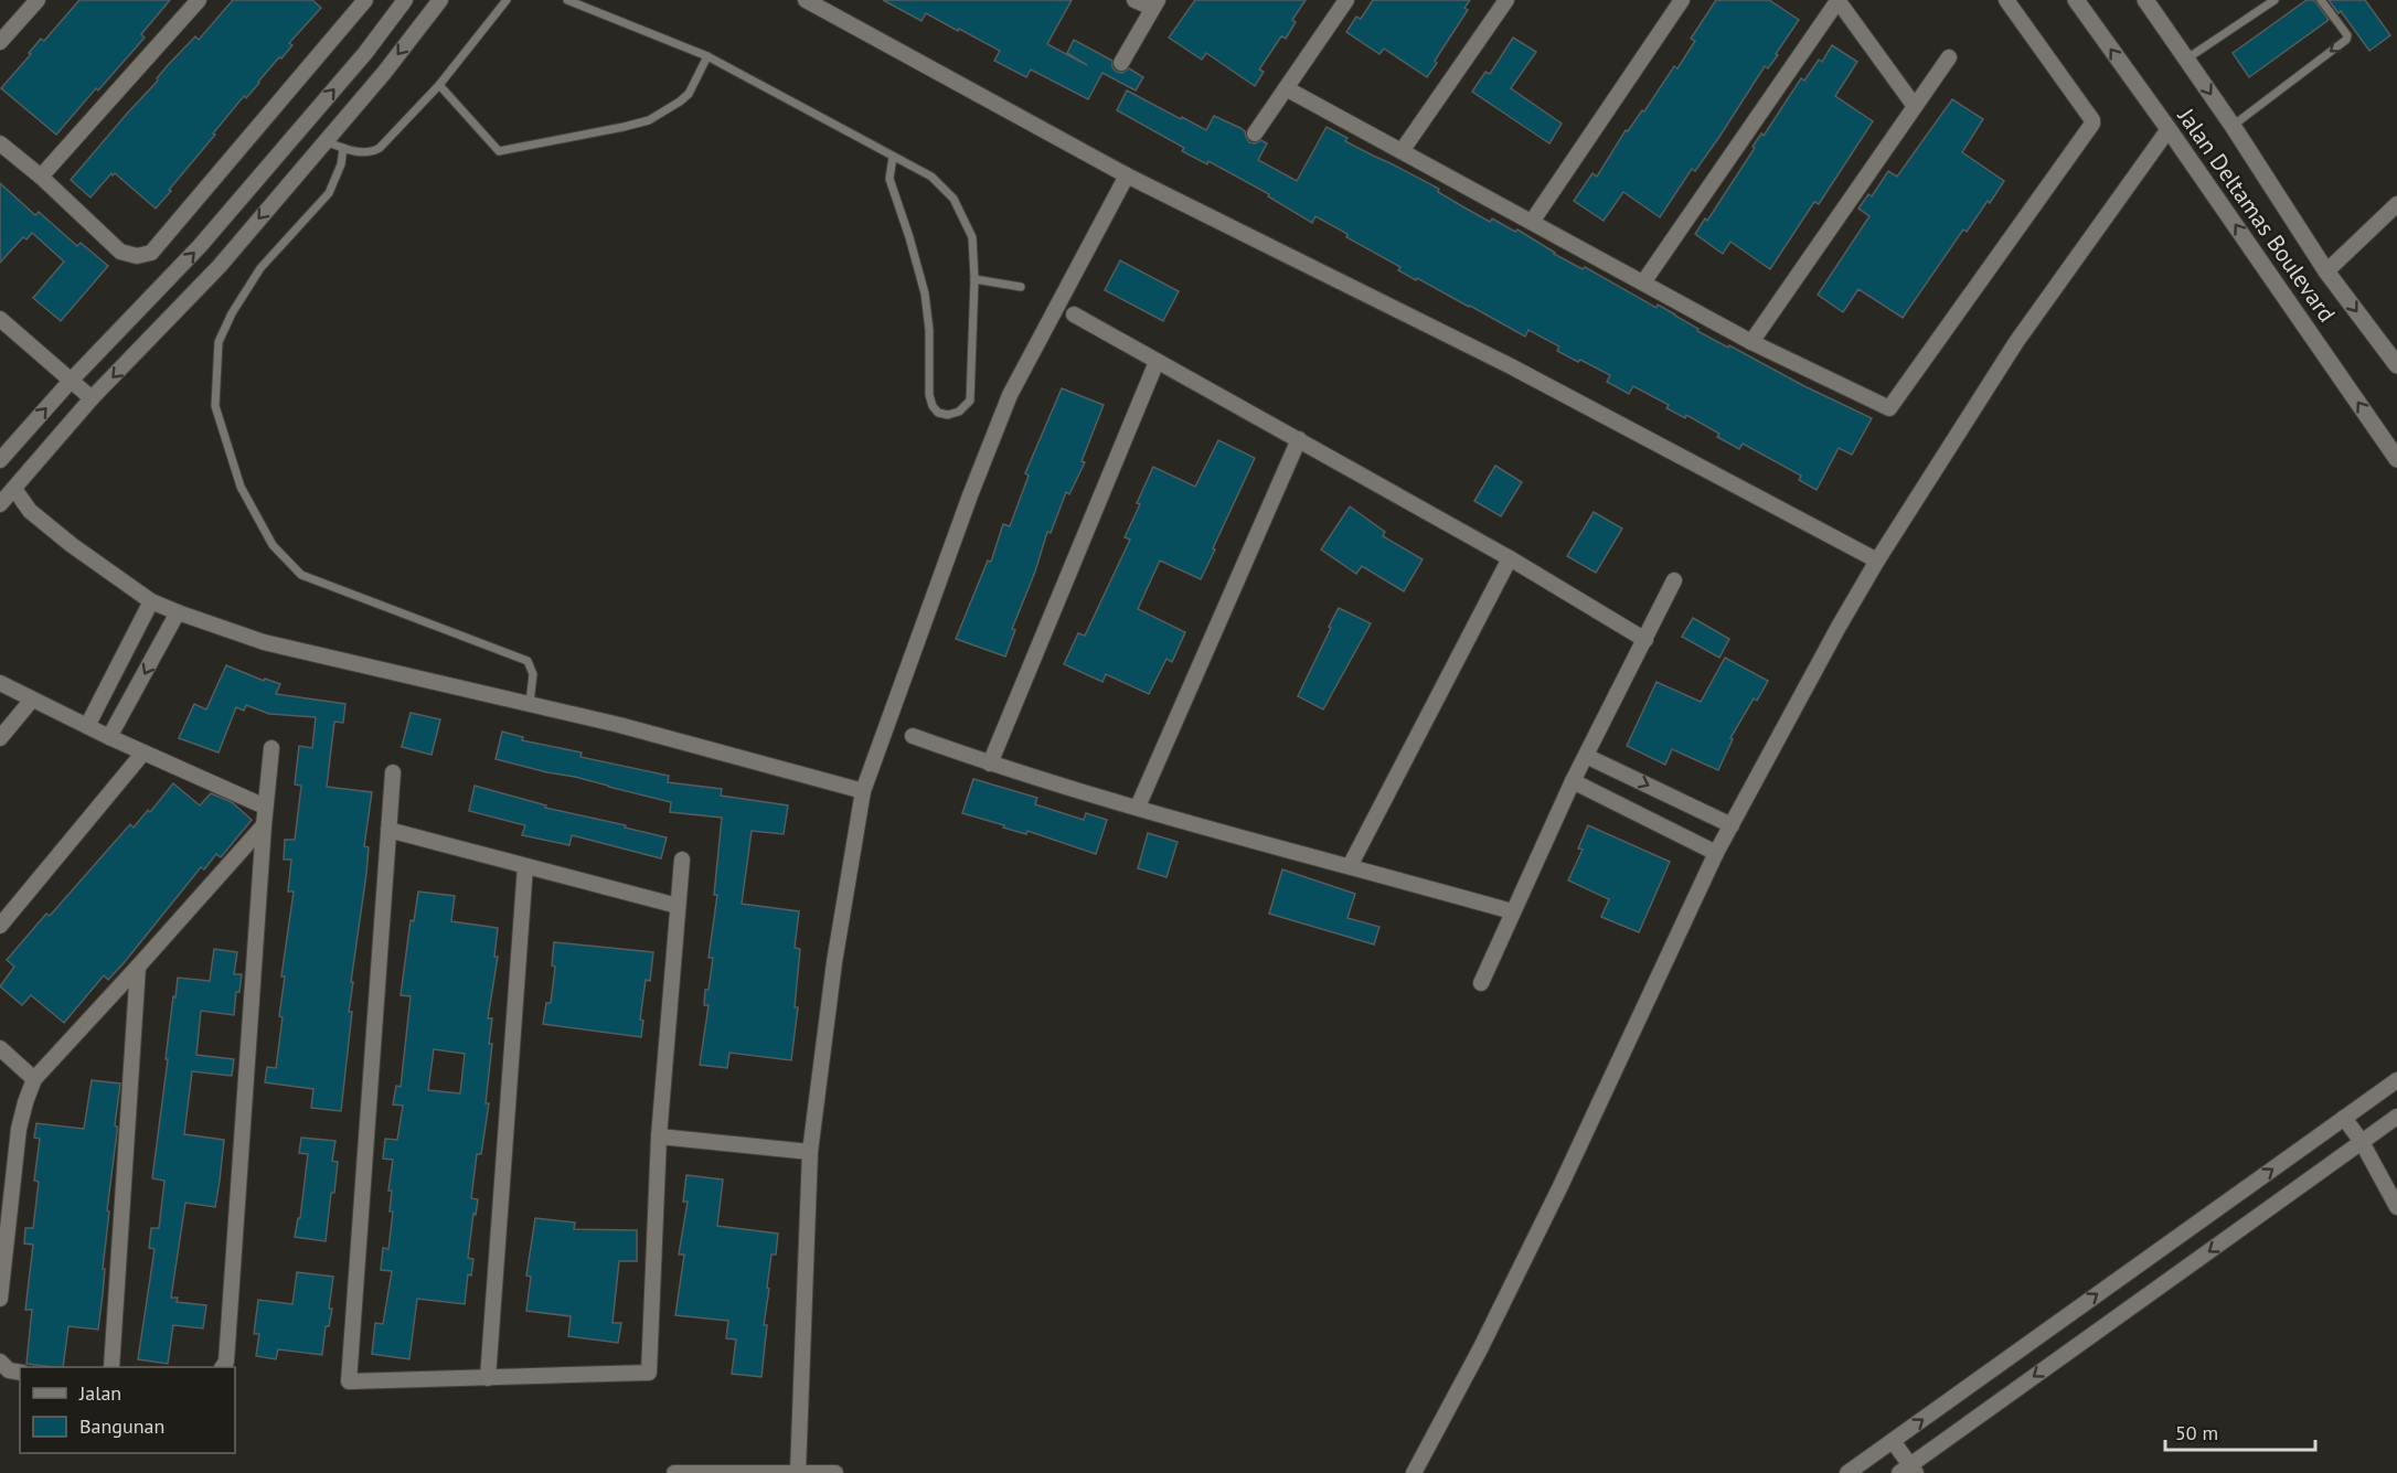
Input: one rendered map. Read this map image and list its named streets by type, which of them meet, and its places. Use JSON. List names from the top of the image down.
{
  "streets": {
    "street": ["Jalan Deltamas Boulevard"]
  },
  "legend": ["Jalan", "Bangunan"],
  "scale_bar": "50 m"
}
